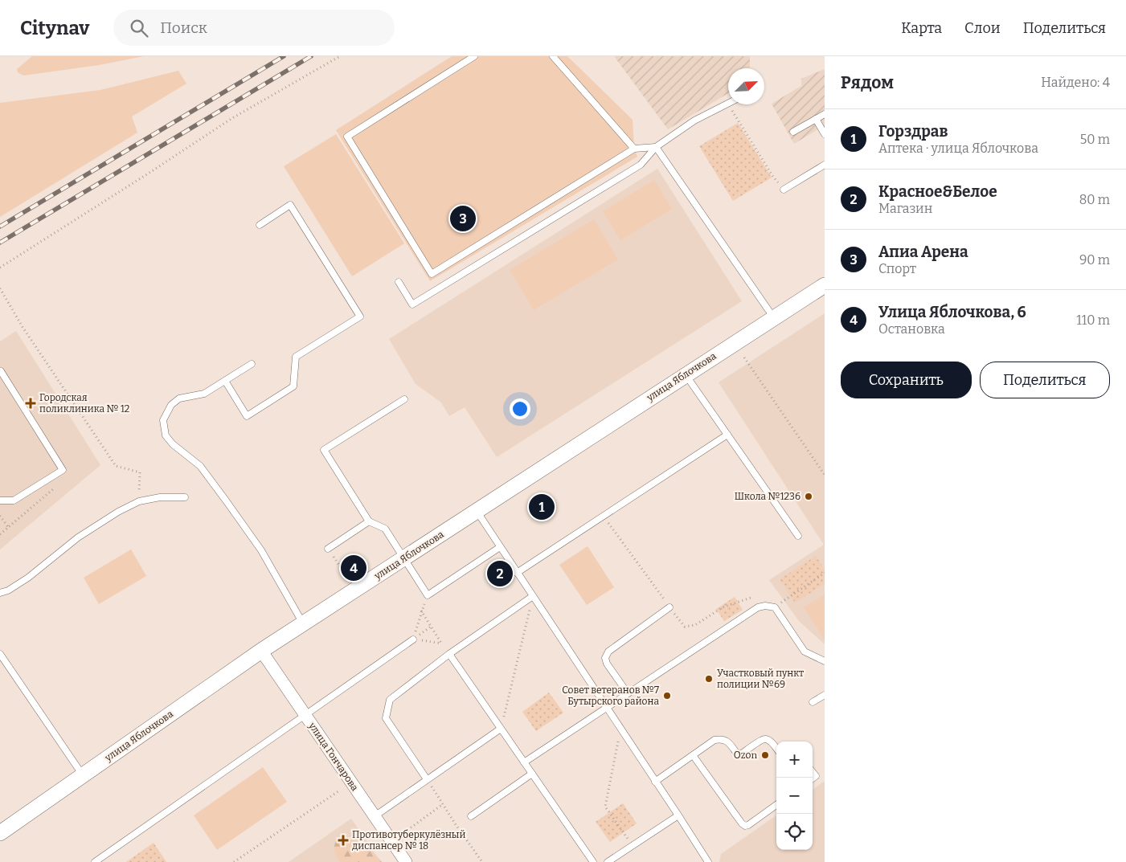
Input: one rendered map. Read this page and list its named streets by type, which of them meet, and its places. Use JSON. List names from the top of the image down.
{
  "streets": {
    "street": ["улица Яблочкова", "улица Гончарова"]
  },
  "crossings": [
    ["улица Яблочкова", "улица Гончарова"]
  ],
  "places": {
    "health": ["Городская поликлиника № 12", "Противотуберкулёзный диспансер № 18"],
    "other": [
      "Школа №1236",
      "Участковый пункт полиции №69",
      "Совет ветеранов №7 Бутырского района",
      "Ozon"
    ]
  },
  "north": "top right",
  "page": {
    "header": "Citynav",
    "search": "Поиск",
    "nav": ["Карта", "Слои", "Поделиться"],
    "heading": ["Рядом", "Найдено: 4"],
    "list": [
      {
        "mark": "1",
        "name": "Горздрав",
        "note": "Аптека · улица Яблочкова",
        "value": "50 m"
      },
      {
        "mark": "2",
        "name": "Красное&Белое",
        "note": "Магазин",
        "value": "80 m"
      },
      {
        "mark": "3",
        "name": "Апиа Арена",
        "note": "Спорт",
        "value": "90 m"
      },
      {
        "mark": "4",
        "name": "Улица Яблочкова, 6",
        "note": "Остановка",
        "value": "110 m"
      }
    ],
    "pins": [
      "3",
      "1",
      "4",
      "2"
    ],
    "buttons": ["Сохранить", "Поделиться"],
    "map_buttons": ["+", "−"]
  }
}
